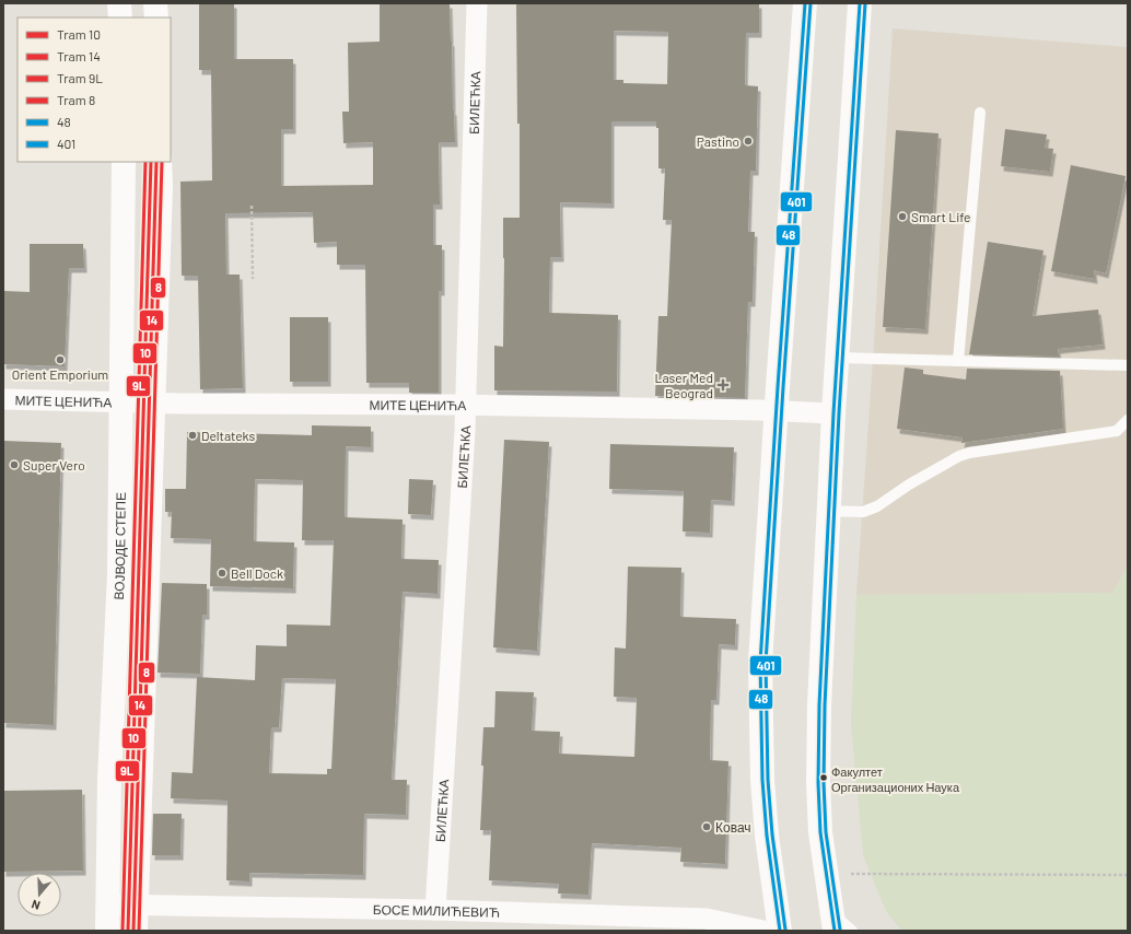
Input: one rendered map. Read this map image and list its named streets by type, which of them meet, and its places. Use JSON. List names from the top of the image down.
{
  "streets": {
    "main road": ["ВОЈВОДЕ СТЕПЕ"],
    "street": ["БИЛЕЋКА", "МИТЕ ЦЕНИЋА", "БОСЕ МИЛИЋЕВИЋ"]
  },
  "crossings": [
    ["БИЛЕЋКА", "МИТЕ ЦЕНИЋА"],
    ["БИЛЕЋКА", "БОСЕ МИЛИЋЕВИЋ"],
    ["МИТЕ ЦЕНИЋА", "ВОЈВОДЕ СТЕПЕ"],
    ["ВОЈВОДЕ СТЕПЕ", "БОСЕ МИЛИЋЕВИЋ"]
  ],
  "places": {
    "other": [
      "Pastino",
      "Smart Life",
      "Orient Emporium",
      "Deltateks",
      "Super Vero",
      "Bell Dock",
      "Факултет Организационих Наука",
      "Ковач"
    ],
    "health": ["Laser Med Beograd"]
  },
  "lines": [
    "transit line 48",
    "transit line 401",
    "tram line 10",
    "tram line 14",
    "tram line 9L",
    "tram line 8"
  ],
  "legend": [
    "Tram 10",
    "Tram 14",
    "Tram 9L",
    "Tram 8",
    "48",
    "401"
  ],
  "north": "bottom"
}
